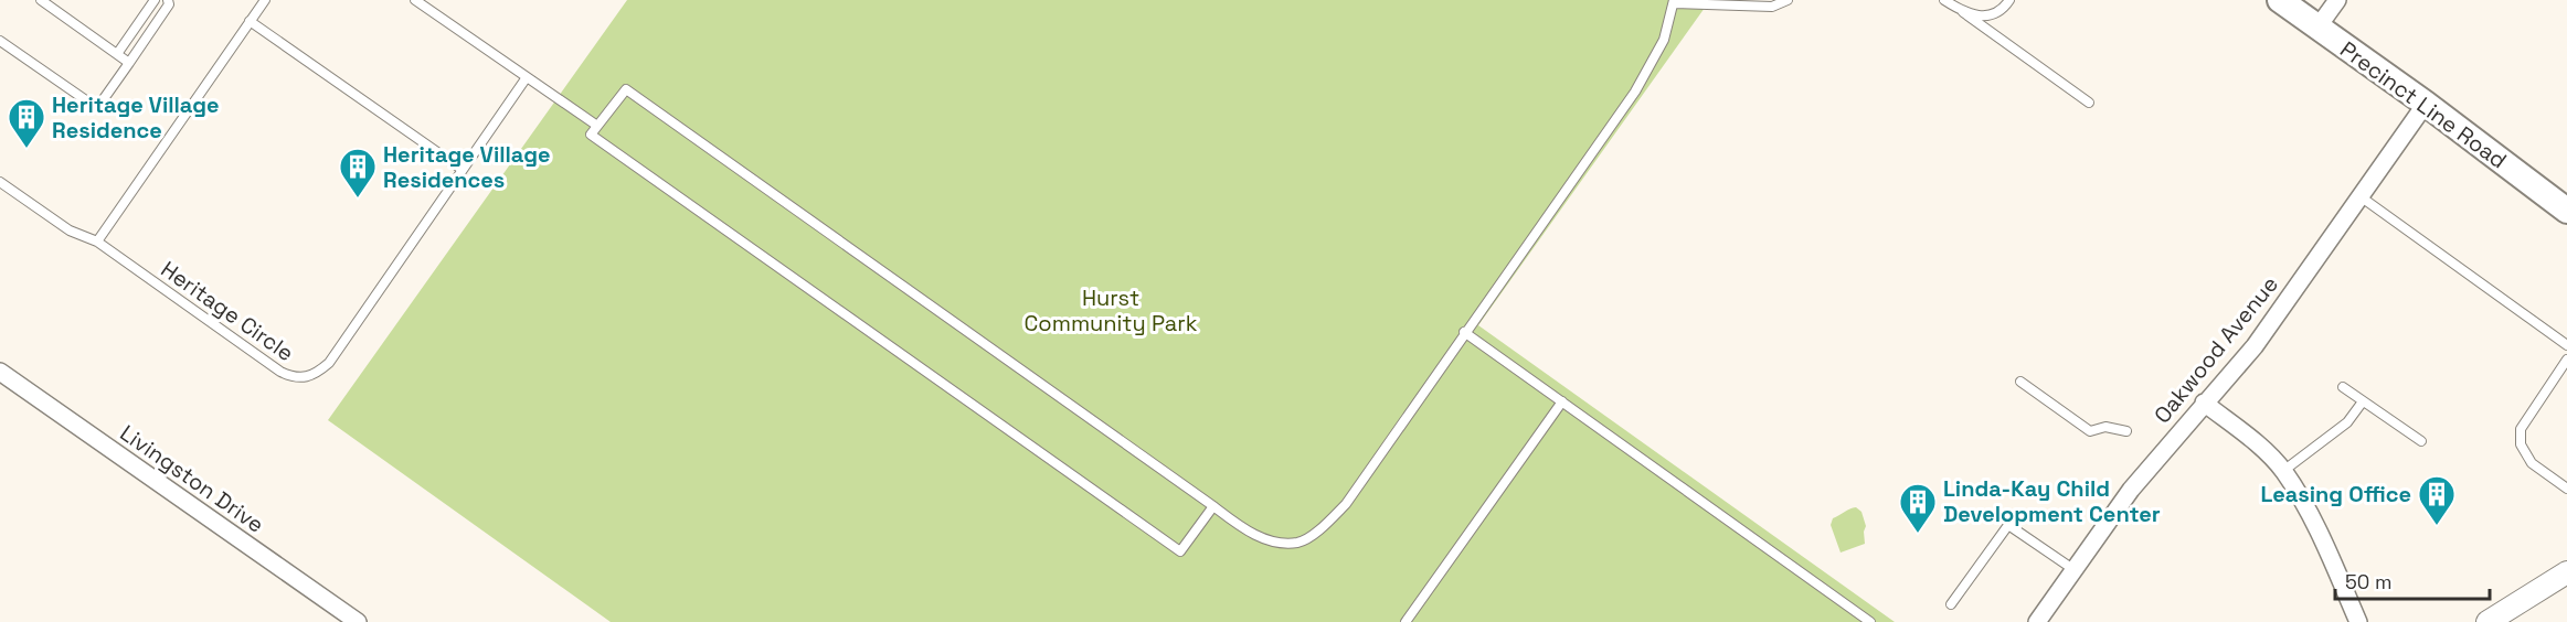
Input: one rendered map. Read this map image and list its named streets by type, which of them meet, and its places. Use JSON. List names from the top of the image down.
{
  "streets": {
    "main road": ["Precinct Line Road"],
    "street": ["Oakwood Avenue", "Livingston Drive"],
    "lane": ["Heritage Circle"]
  },
  "crossings": [
    ["Precinct Line Road", "Oakwood Avenue"]
  ],
  "parks": ["Hurst Community Park"],
  "places": {
    "building": [
      "Heritage Village Residence",
      "Heritage Village Residences",
      "Leasing Office",
      "Linda-Kay Child Development Center"
    ]
  },
  "scale_bar": "50 m"
}
